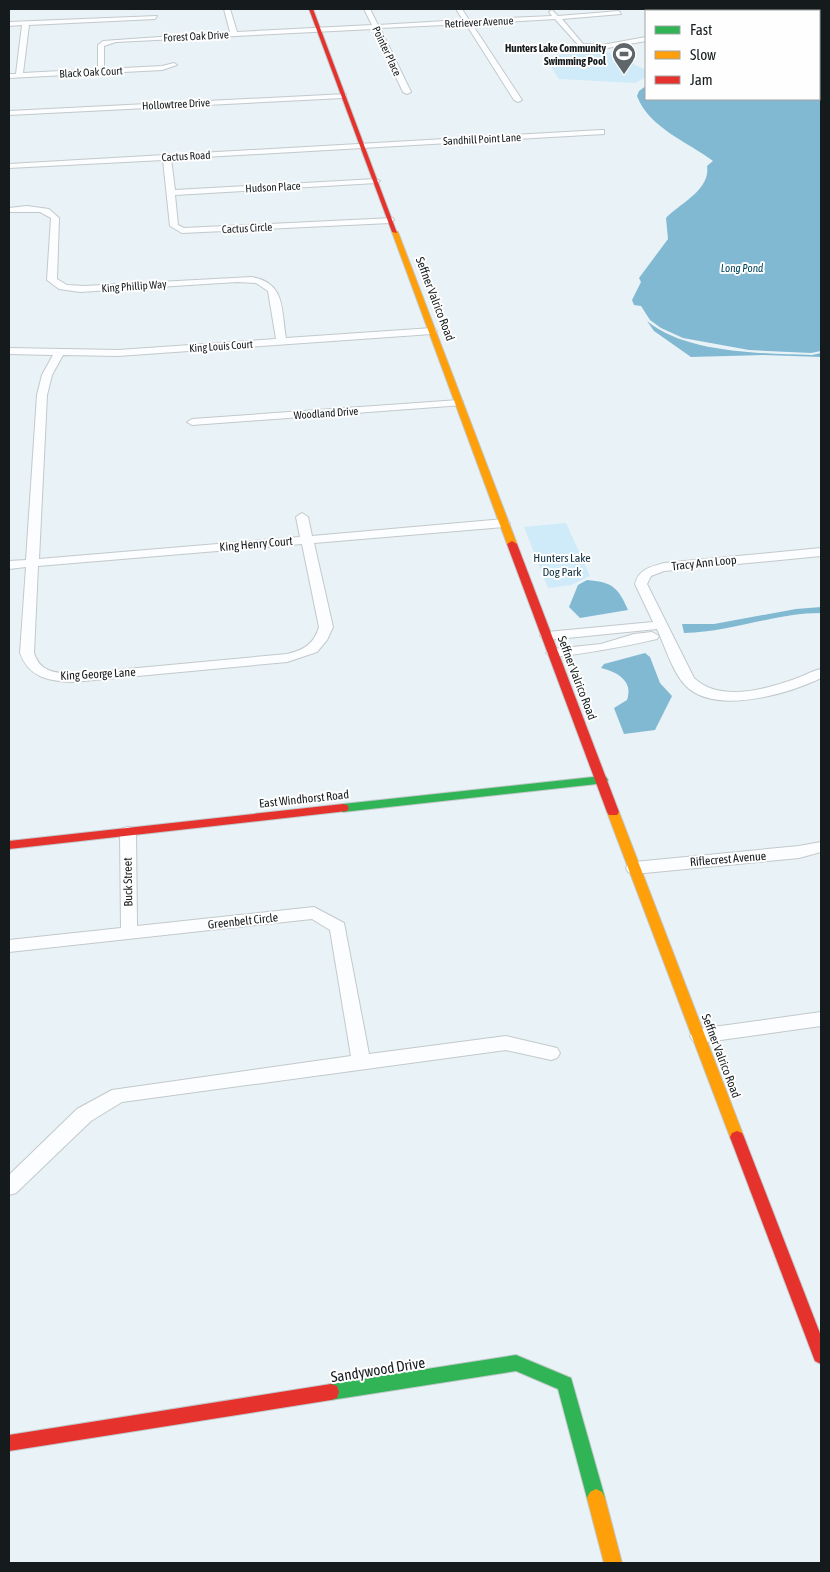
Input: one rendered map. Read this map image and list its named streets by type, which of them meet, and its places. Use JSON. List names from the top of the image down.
{
  "streets": {
    "street": [
      "Retriever Avenue",
      "Forest Oak Drive",
      "Pointer Place",
      "Black Oak Court",
      "Hollowtree Drive",
      "Sandhill Point Lane",
      "Cactus Road",
      "Hudson Place",
      "Cactus Circle",
      "King Phillip Way",
      "Seffner Valrico Road",
      "King Louis Court",
      "Woodland Drive",
      "King Henry Court",
      "Tracy Ann Loop",
      "King George Lane",
      "East Windhorst Road",
      "Riflecrest Avenue",
      "Buck Street",
      "Greenbelt Circle",
      "Sandywood Drive"
    ]
  },
  "crossings": [
    ["Retriever Avenue", "Forest Oak Drive"],
    ["Retriever Avenue", "Pointer Place"],
    ["Retriever Avenue", "Seffner Valrico Road"],
    ["Forest Oak Drive", "Black Oak Court"],
    ["Forest Oak Drive", "Seffner Valrico Road"],
    ["Hollowtree Drive", "Seffner Valrico Road"],
    ["Sandhill Point Lane", "Cactus Road"],
    ["Sandhill Point Lane", "Seffner Valrico Road"],
    ["Cactus Road", "Cactus Circle"],
    ["Cactus Road", "Seffner Valrico Road"],
    ["Hudson Place", "Cactus Circle"],
    ["Hudson Place", "Seffner Valrico Road"],
    ["Cactus Circle", "Seffner Valrico Road"],
    ["King Phillip Way", "King Louis Court"],
    ["Seffner Valrico Road", "King Louis Court"],
    ["Seffner Valrico Road", "Woodland Drive"],
    ["Seffner Valrico Road", "King Henry Court"],
    ["Seffner Valrico Road", "East Windhorst Road"],
    ["Seffner Valrico Road", "Riflecrest Avenue"],
    ["King Louis Court", "King George Lane"],
    ["King Henry Court", "King George Lane"],
    ["East Windhorst Road", "Buck Street"],
    ["Buck Street", "Greenbelt Circle"]
  ],
  "water": ["Long Pond"],
  "parks": ["Hunters Lake Dog Park"],
  "places": {
    "sports": ["Hunters Lake Community Swimming Pool"]
  },
  "legend": ["Fast", "Slow", "Jam"]
}
